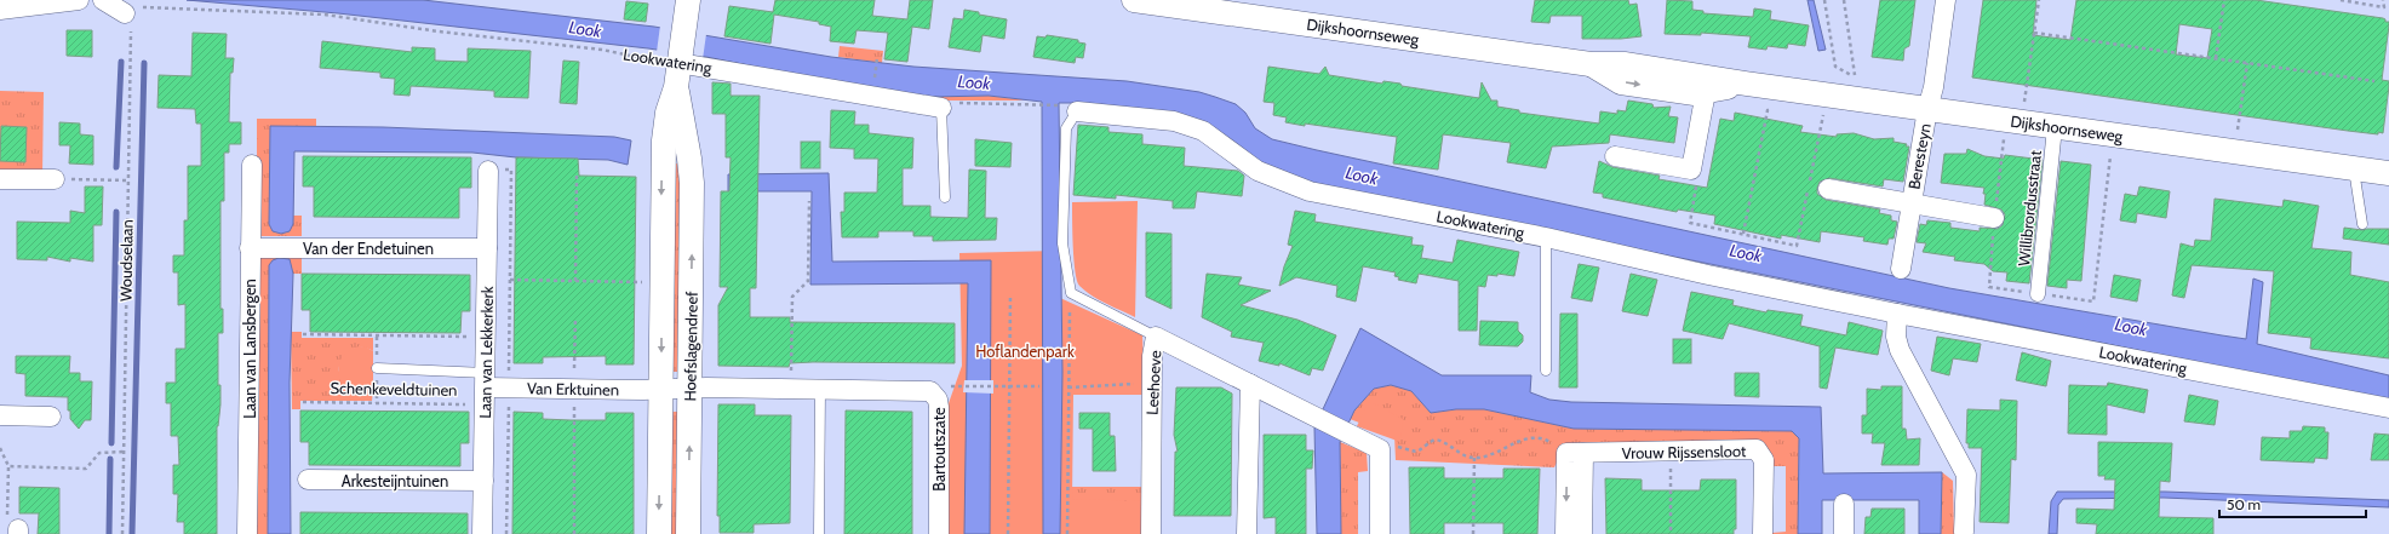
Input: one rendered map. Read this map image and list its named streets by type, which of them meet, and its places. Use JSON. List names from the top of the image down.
{
  "streets": {
    "street": [
      "Dijkshoornseweg",
      "Lookwatering",
      "Beresteyn",
      "Willibrordusstraat",
      "Van der Endetuinen",
      "Hoefslagendreef",
      "Laan van Lansbergen",
      "Laan van Lekkerkerk",
      "Leehoeve",
      "Van Erktuinen",
      "Bartoutszate",
      "Vrouw Rijssensloot",
      "Arkesteijntuinen"
    ],
    "lane": ["Schenkeveldtuinen"],
    "path": ["Woudselaan"]
  },
  "crossings": [
    ["Dijkshoornseweg", "Beresteyn"],
    ["Dijkshoornseweg", "Willibrordusstraat"],
    ["Lookwatering", "Woudselaan"],
    ["Lookwatering", "Hoefslagendreef"],
    ["Van der Endetuinen", "Laan van Lansbergen"],
    ["Van der Endetuinen", "Laan van Lekkerkerk"],
    ["Hoefslagendreef", "Van Erktuinen"],
    ["Hoefslagendreef", "Bartoutszate"],
    ["Laan van Lekkerkerk", "Schenkeveldtuinen"],
    ["Laan van Lekkerkerk", "Van Erktuinen"],
    ["Laan van Lekkerkerk", "Arkesteijntuinen"],
    ["Schenkeveldtuinen", "Van Erktuinen"],
    ["Van Erktuinen", "Bartoutszate"]
  ],
  "water": ["Look"],
  "parks": ["Hoflandenpark"],
  "scale_bar": "50 m"
}
